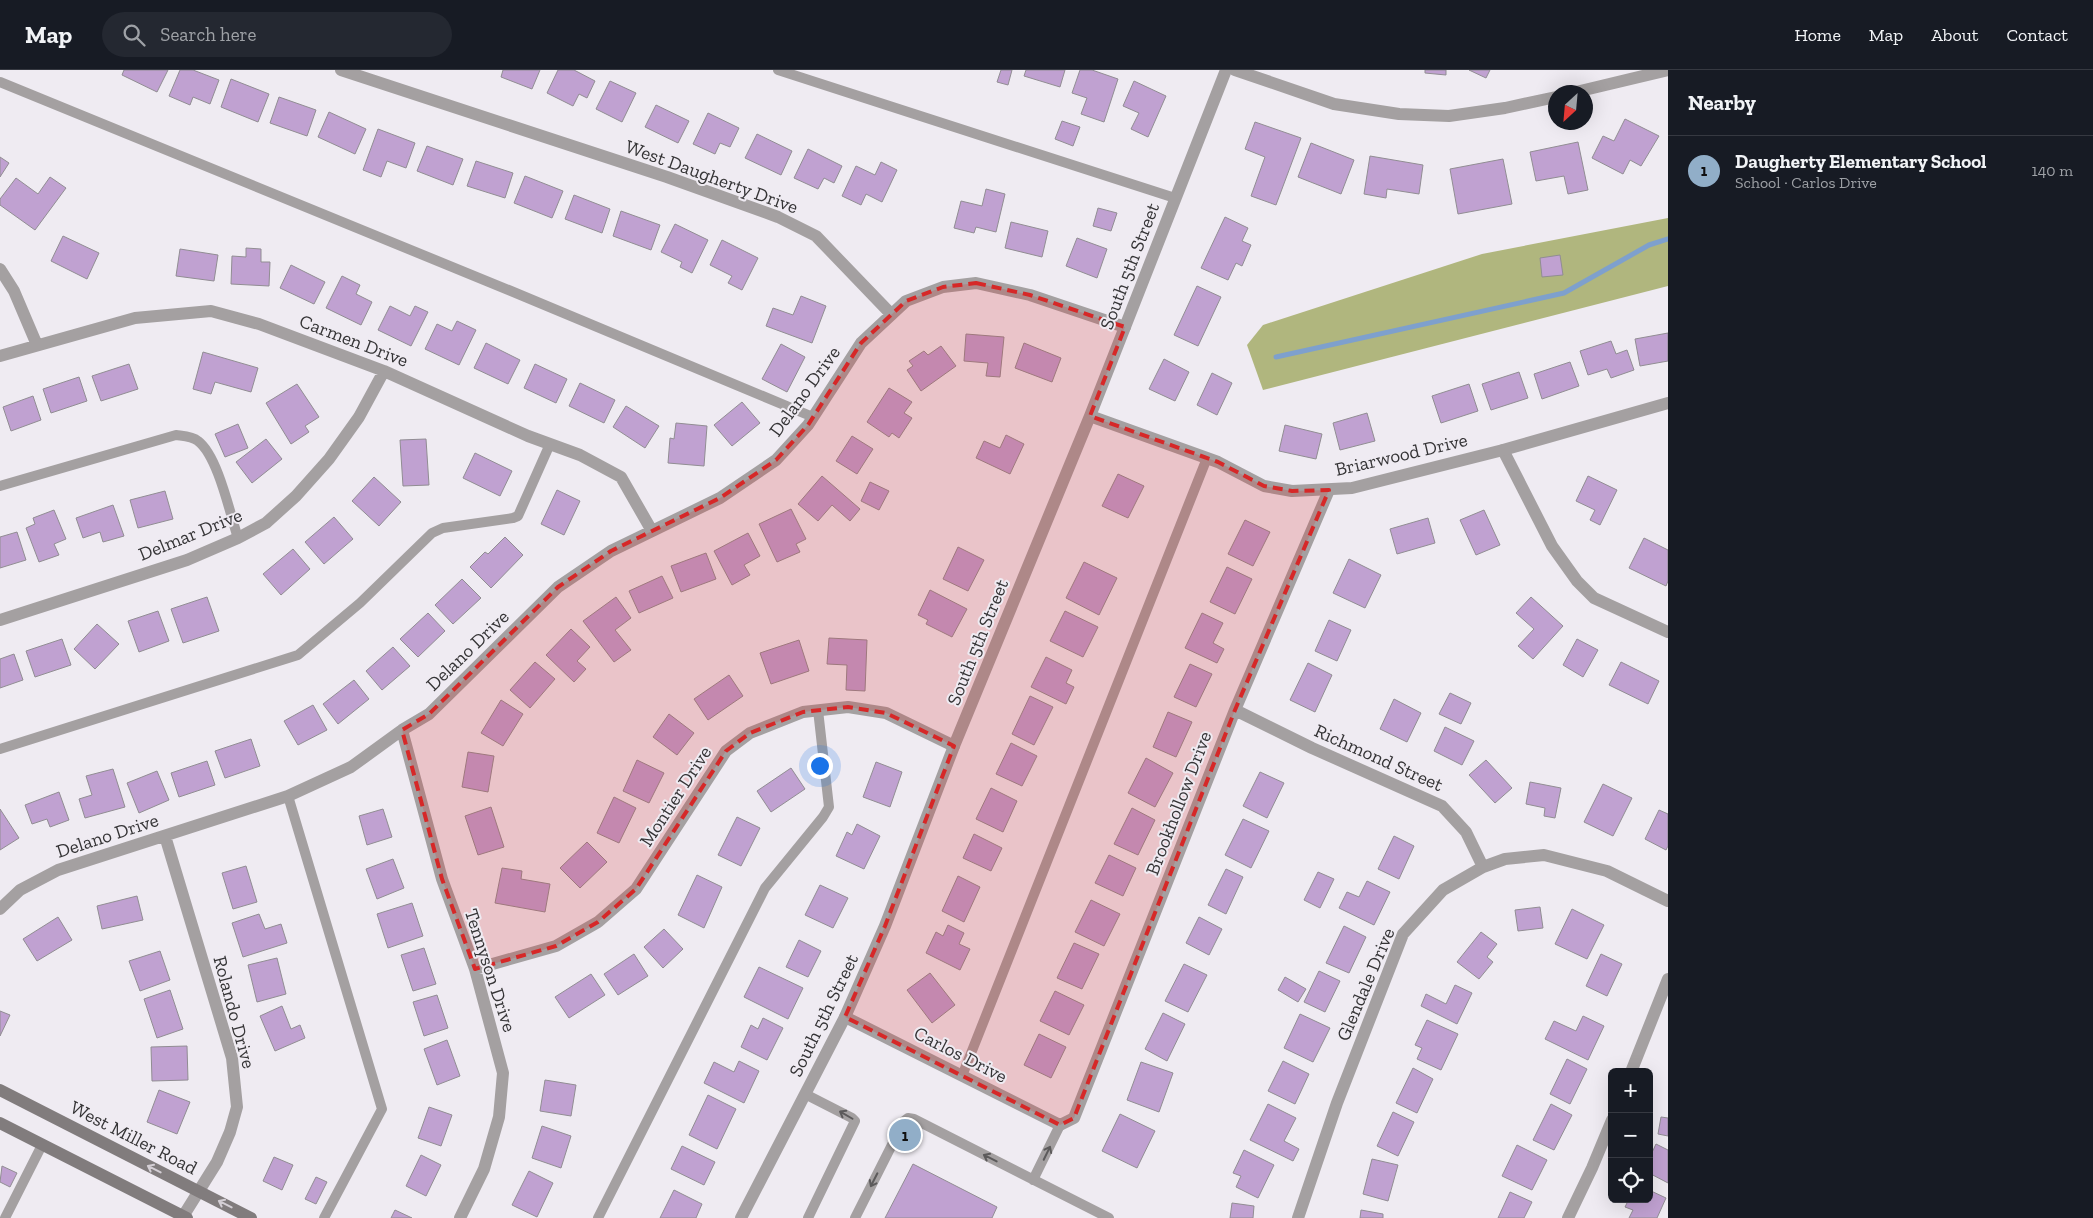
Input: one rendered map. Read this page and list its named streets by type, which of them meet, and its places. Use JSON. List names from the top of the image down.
{
  "streets": {
    "main road": ["West Miller Road"],
    "street": [
      "West Daugherty Drive",
      "South 5th Street",
      "Carmen Drive",
      "Delano Drive",
      "Briarwood Drive",
      "Delmar Drive",
      "Richmond Street",
      "Montier Drive",
      "Brookhollow Drive",
      "Tennyson Drive",
      "Glendale Drive",
      "Rolando Drive",
      "Carlos Drive"
    ]
  },
  "crossings": [
    ["West Daugherty Drive", "Delano Drive"],
    ["South 5th Street", "Briarwood Drive"],
    ["South 5th Street", "Montier Drive"],
    ["South 5th Street", "Carlos Drive"],
    ["Carmen Drive", "Delano Drive"],
    ["Carmen Drive", "Delmar Drive"],
    ["Delano Drive", "Tennyson Drive"],
    ["Delano Drive", "Rolando Drive"],
    ["Briarwood Drive", "Brookhollow Drive"],
    ["Richmond Street", "Brookhollow Drive"],
    ["Richmond Street", "Glendale Drive"],
    ["Montier Drive", "Tennyson Drive"],
    ["Brookhollow Drive", "Carlos Drive"],
    ["Rolando Drive", "West Miller Road"]
  ],
  "north": "bottom left",
  "page": {
    "header": "Map",
    "search": "Search here",
    "nav": [
      "Home",
      "Map",
      "About",
      "Contact"
    ],
    "heading": "Nearby",
    "list": [
      {
        "mark": "1",
        "name": "Daugherty Elementary School",
        "note": "School · Carlos Drive",
        "value": "140 m"
      }
    ],
    "map_buttons": ["+", "−"],
    "pins": "1"
  }
}
